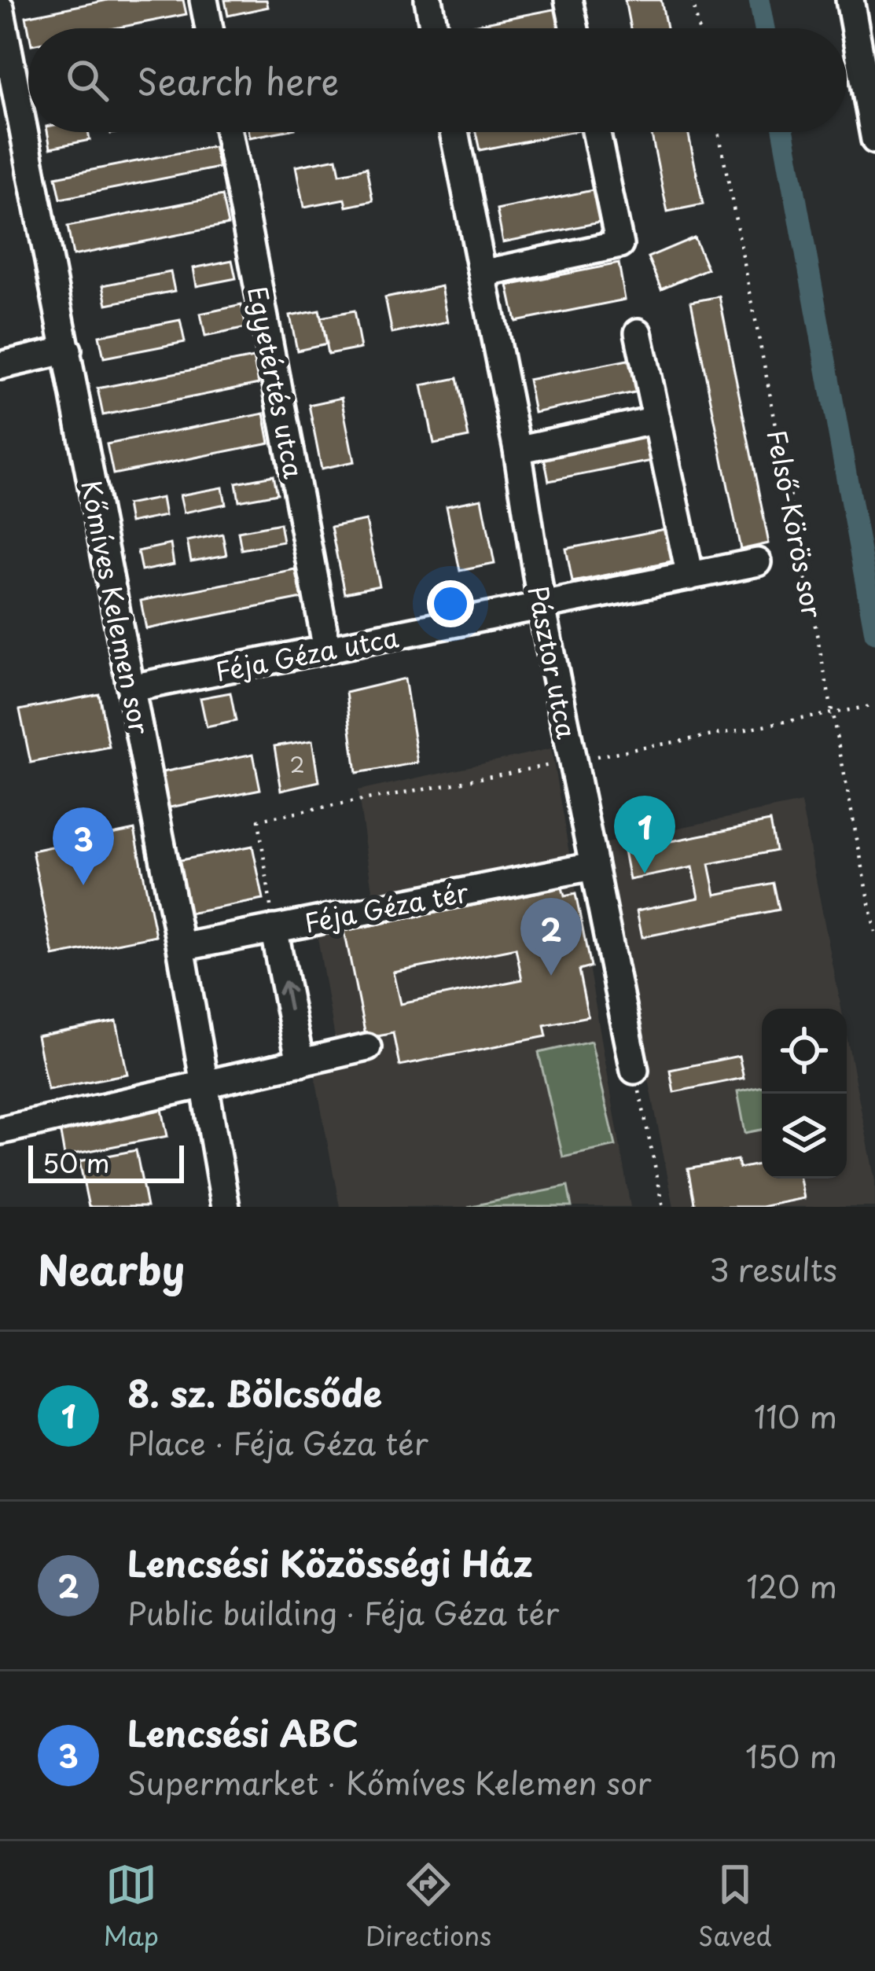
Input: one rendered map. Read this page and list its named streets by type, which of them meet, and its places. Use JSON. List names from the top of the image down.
{
  "streets": {
    "street": [
      "Egyetértés utca",
      "Kőmíves Kelemen sor",
      "Féja Géza utca",
      "Pásztor utca",
      "Féja Géza tér"
    ],
    "path": ["Felső-Körös sor"]
  },
  "crossings": [
    ["Egyetértés utca", "Féja Géza utca"],
    ["Kőmíves Kelemen sor", "Féja Géza utca"],
    ["Kőmíves Kelemen sor", "Féja Géza tér"],
    ["Féja Géza utca", "Pásztor utca"],
    ["Pásztor utca", "Féja Géza tér"]
  ],
  "house_numbers": ["2"],
  "scale_bar": "50 m",
  "page": {
    "search": "Search here",
    "pins": ["1", "3", "2"],
    "scale": "50 m",
    "heading": ["Nearby", "3 results"],
    "list": [
      {
        "mark": "1",
        "name": "8. sz. Bölcsőde",
        "note": "Place · Féja Géza tér",
        "value": "110 m"
      },
      {
        "mark": "2",
        "name": "Lencsési Közösségi Ház",
        "note": "Public building · Féja Géza tér",
        "value": "120 m"
      },
      {
        "mark": "3",
        "name": "Lencsési ABC",
        "note": "Supermarket · Kőmíves Kelemen sor",
        "value": "150 m"
      }
    ],
    "nav": ["Map", "Directions", "Saved"]
  }
}
